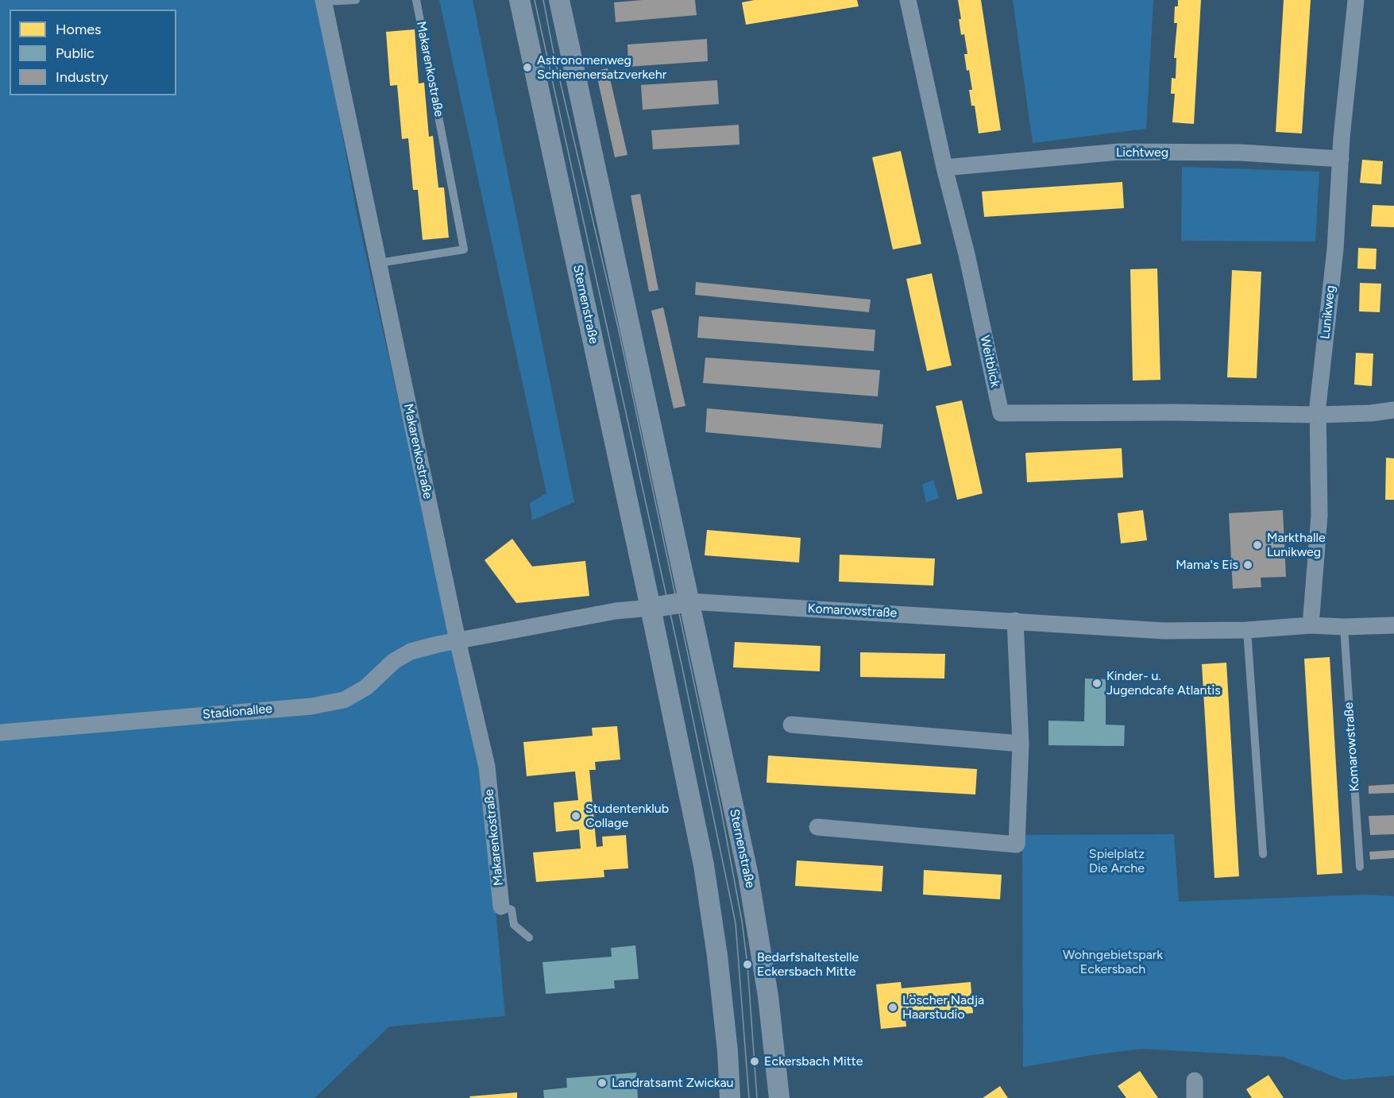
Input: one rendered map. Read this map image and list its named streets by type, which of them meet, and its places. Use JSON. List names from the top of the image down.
{
  "streets": {
    "street": [
      "Makarenkostraße",
      "Lichtweg",
      "Sternenstraße",
      "Lunikweg",
      "Weitblick",
      "Komarowstraße",
      "Stadionallee"
    ]
  },
  "crossings": [
    ["Makarenkostraße", "Stadionallee"],
    ["Lichtweg", "Lunikweg"],
    ["Lichtweg", "Weitblick"],
    ["Sternenstraße", "Komarowstraße"],
    ["Lunikweg", "Weitblick"],
    ["Lunikweg", "Komarowstraße"]
  ],
  "parks": ["Spielplatz Die Arche", "Wohngebietspark Eckersbach"],
  "places": [
    "Astronomenweg Schienenersatzverkehr",
    "Markthalle Lunikweg",
    "Mama's Eis",
    "Kinder- u. Jugendcafe Atlantis",
    "Studentenklub Collage",
    "Bedarfshaltestelle Eckersbach Mitte",
    "Löscher Nadja Haarstudio",
    "Eckersbach Mitte",
    "Landratsamt Zwickau"
  ],
  "legend": ["Homes", "Public", "Industry"]
}
